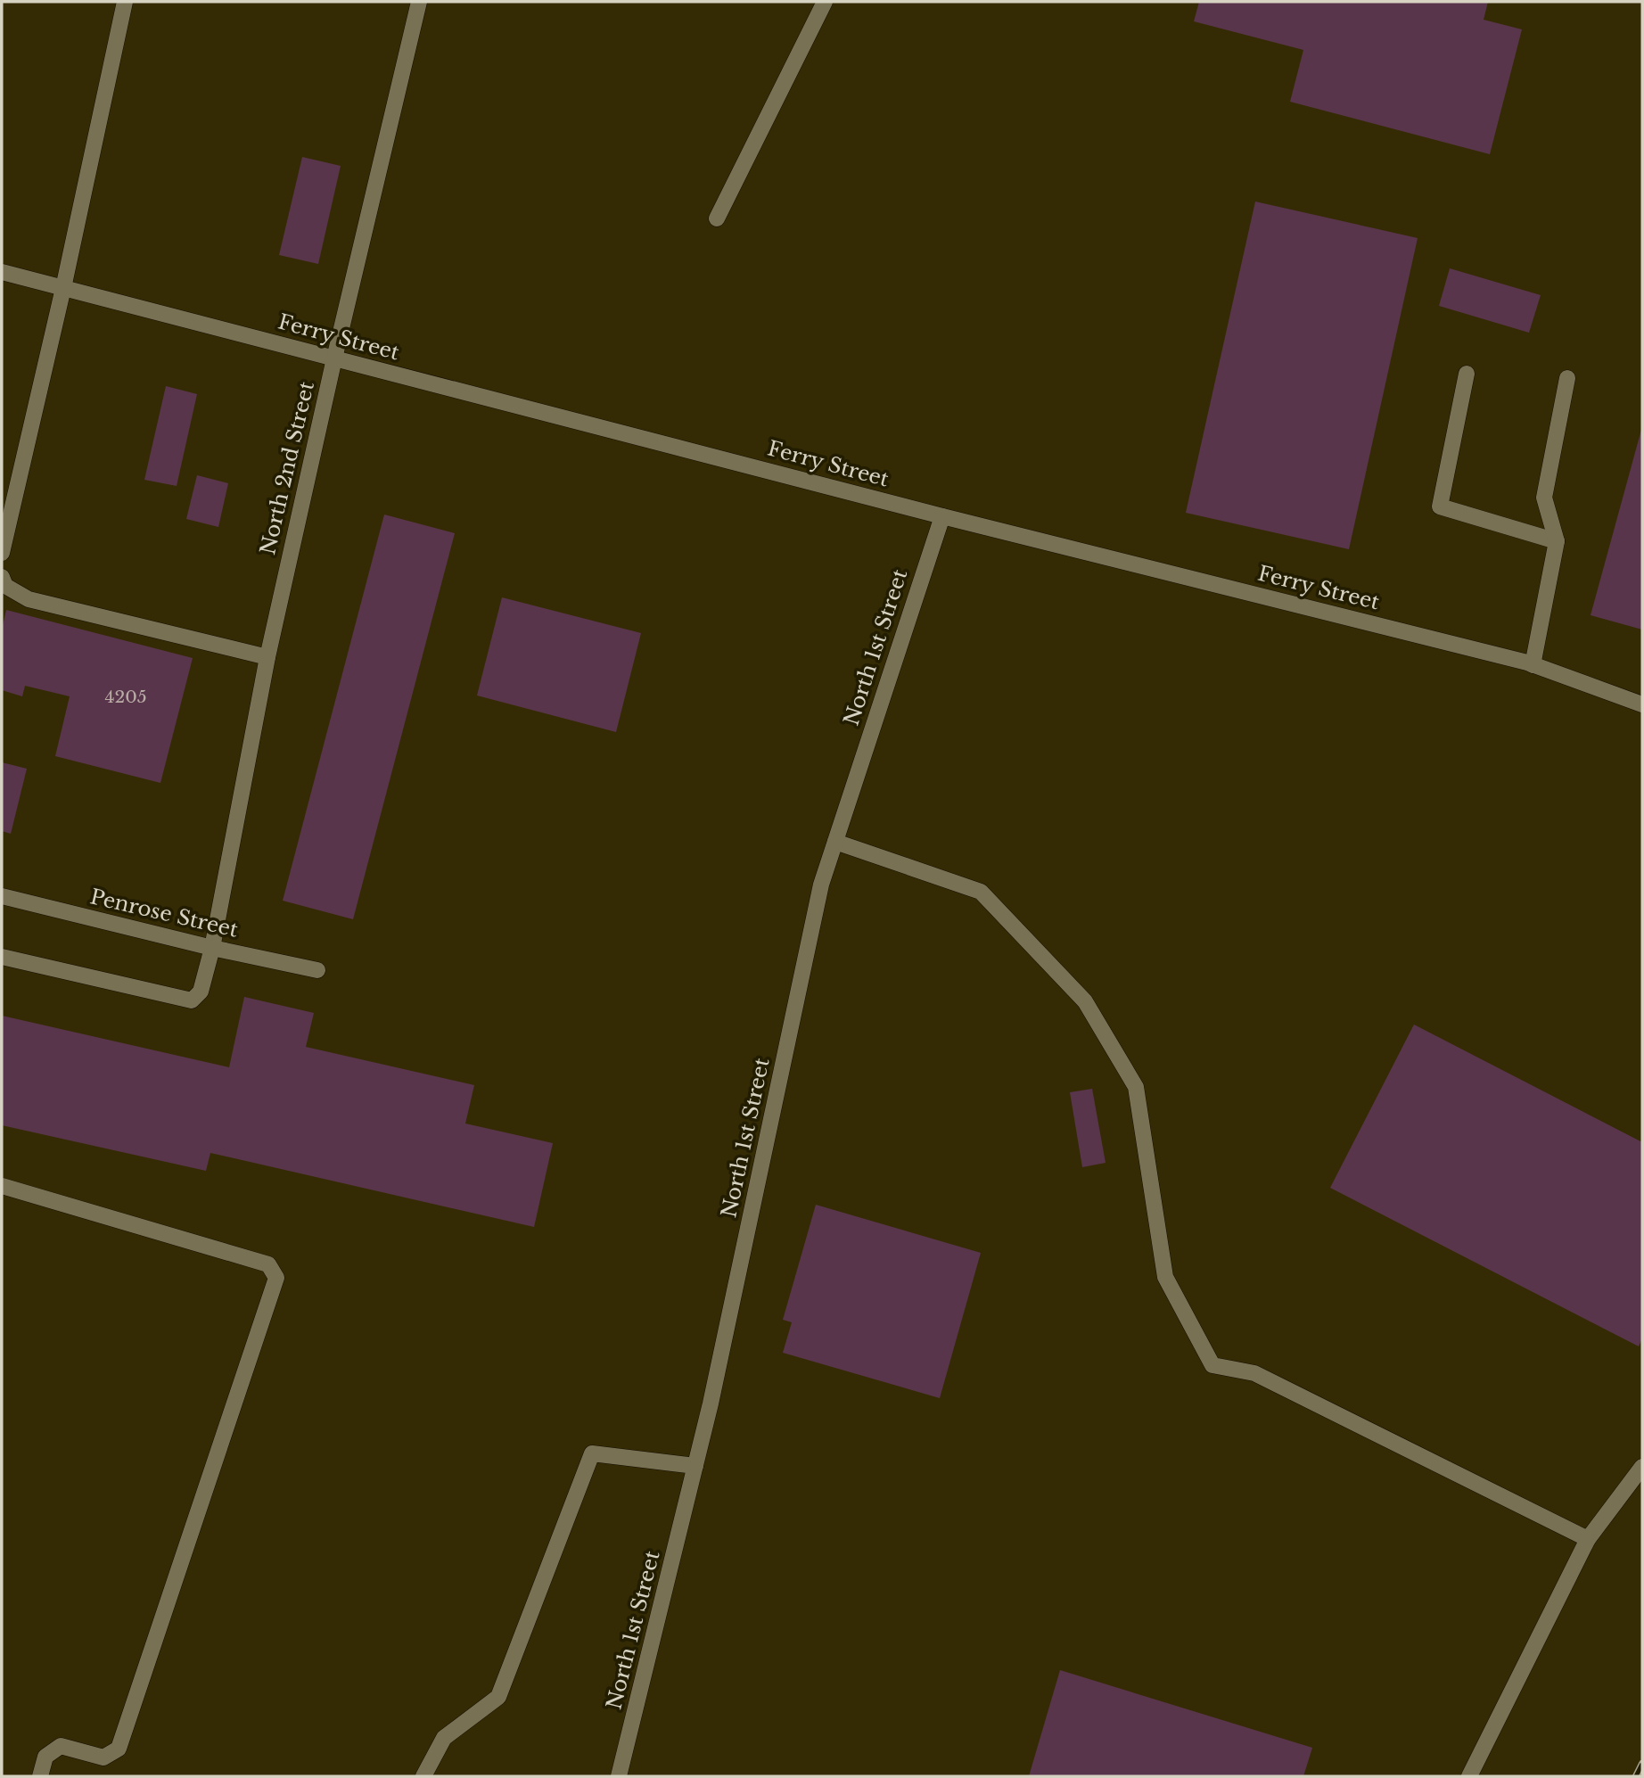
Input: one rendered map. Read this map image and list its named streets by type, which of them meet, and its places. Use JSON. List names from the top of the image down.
{
  "streets": {
    "street": [
      "Ferry Street",
      "North 2nd Street",
      "North 1st Street",
      "Penrose Street"
    ]
  },
  "crossings": [
    ["Ferry Street", "North 2nd Street"],
    ["Ferry Street", "North 1st Street"],
    ["North 2nd Street", "Penrose Street"]
  ],
  "house_numbers": ["4205"]
}
